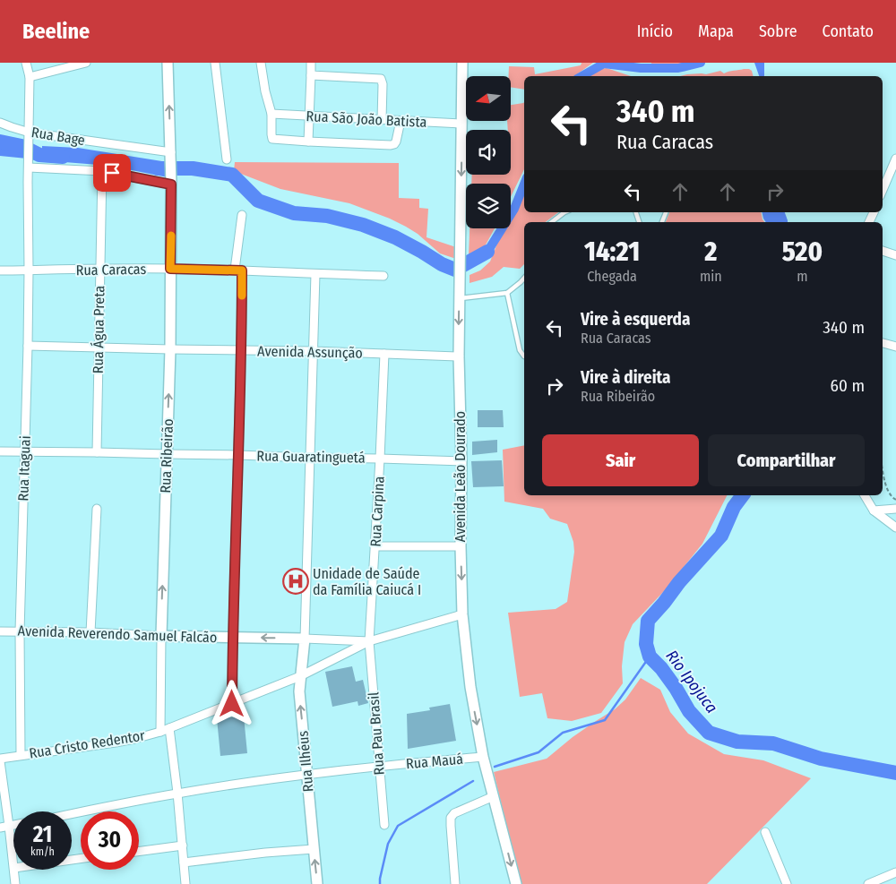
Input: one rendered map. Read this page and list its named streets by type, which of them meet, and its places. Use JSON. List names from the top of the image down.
{
  "streets": {
    "main road": [
      "Rua Ribeirão",
      "Avenida Leão Dourado",
      "Avenida Reverendo Samuel Falcão",
      "Rua Ilhéus"
    ],
    "street": [
      "Rua São João Batista",
      "Rua Bage",
      "Rua Caracas",
      "Rua Água Preta",
      "Avenida Assunção",
      "Rua Guaratinguetá",
      "Rua Itaguai",
      "Rua Carpina",
      "Rua Pau Brasil",
      "Rua Cristo Redentor",
      "Rua Mauá"
    ]
  },
  "crossings": [
    ["Rua São João Batista", "Avenida Leão Dourado"],
    ["Rua Bage", "Rua Ribeirão"],
    ["Rua Bage", "Rua Itaguai"],
    ["Rua Caracas", "Rua Água Preta"],
    ["Rua Caracas", "Rua Ribeirão"],
    ["Rua Caracas", "Rua Itaguai"],
    ["Rua Água Preta", "Avenida Assunção"],
    ["Rua Água Preta", "Rua Guaratinguetá"],
    ["Avenida Assunção", "Rua Ribeirão"],
    ["Avenida Assunção", "Rua Itaguai"],
    ["Avenida Assunção", "Avenida Leão Dourado"],
    ["Avenida Assunção", "Rua Carpina"],
    ["Rua Ribeirão", "Rua Guaratinguetá"],
    ["Rua Ribeirão", "Avenida Reverendo Samuel Falcão"],
    ["Rua Ribeirão", "Rua Cristo Redentor"],
    ["Rua Guaratinguetá", "Rua Itaguai"],
    ["Rua Guaratinguetá", "Avenida Leão Dourado"],
    ["Rua Guaratinguetá", "Rua Carpina"],
    ["Rua Itaguai", "Avenida Reverendo Samuel Falcão"],
    ["Rua Itaguai", "Rua Cristo Redentor"],
    ["Avenida Leão Dourado", "Rua Mauá"],
    ["Rua Carpina", "Avenida Reverendo Samuel Falcão"],
    ["Rua Carpina", "Rua Pau Brasil"],
    ["Rua Carpina", "Rua Cristo Redentor"],
    ["Avenida Reverendo Samuel Falcão", "Rua Pau Brasil"],
    ["Avenida Reverendo Samuel Falcão", "Rua Cristo Redentor"],
    ["Avenida Reverendo Samuel Falcão", "Rua Ilhéus"],
    ["Rua Pau Brasil", "Rua Cristo Redentor"],
    ["Rua Pau Brasil", "Rua Mauá"],
    ["Rua Cristo Redentor", "Rua Ilhéus"],
    ["Rua Ilhéus", "Rua Mauá"]
  ],
  "one_way": ["Rua Ribeirão", "Avenida Leão Dourado", "Rua Ilhéus"],
  "water": ["Rio Ipojuca"],
  "places": {
    "hospital": ["Unidade de Saúde da Família Caiucá I"]
  },
  "north": "left",
  "page": {
    "header": "Beeline",
    "nav": [
      "Início",
      "Mapa",
      "Sobre",
      "Contato"
    ],
    "turn": ["340 m", "Rua Caracas"],
    "eta": [
      "14:21",
      "Chegada",
      "2",
      "min",
      "520",
      "m"
    ],
    "list": [
      {
        "name": "Vire à esquerda",
        "note": "Rua Caracas",
        "value": "340 m"
      },
      {
        "name": "Vire à direita",
        "note": "Rua Ribeirão",
        "value": "60 m"
      }
    ],
    "buttons": ["Sair", "Compartilhar"],
    "speed": "21 km/h",
    "limit": "30"
  }
}
